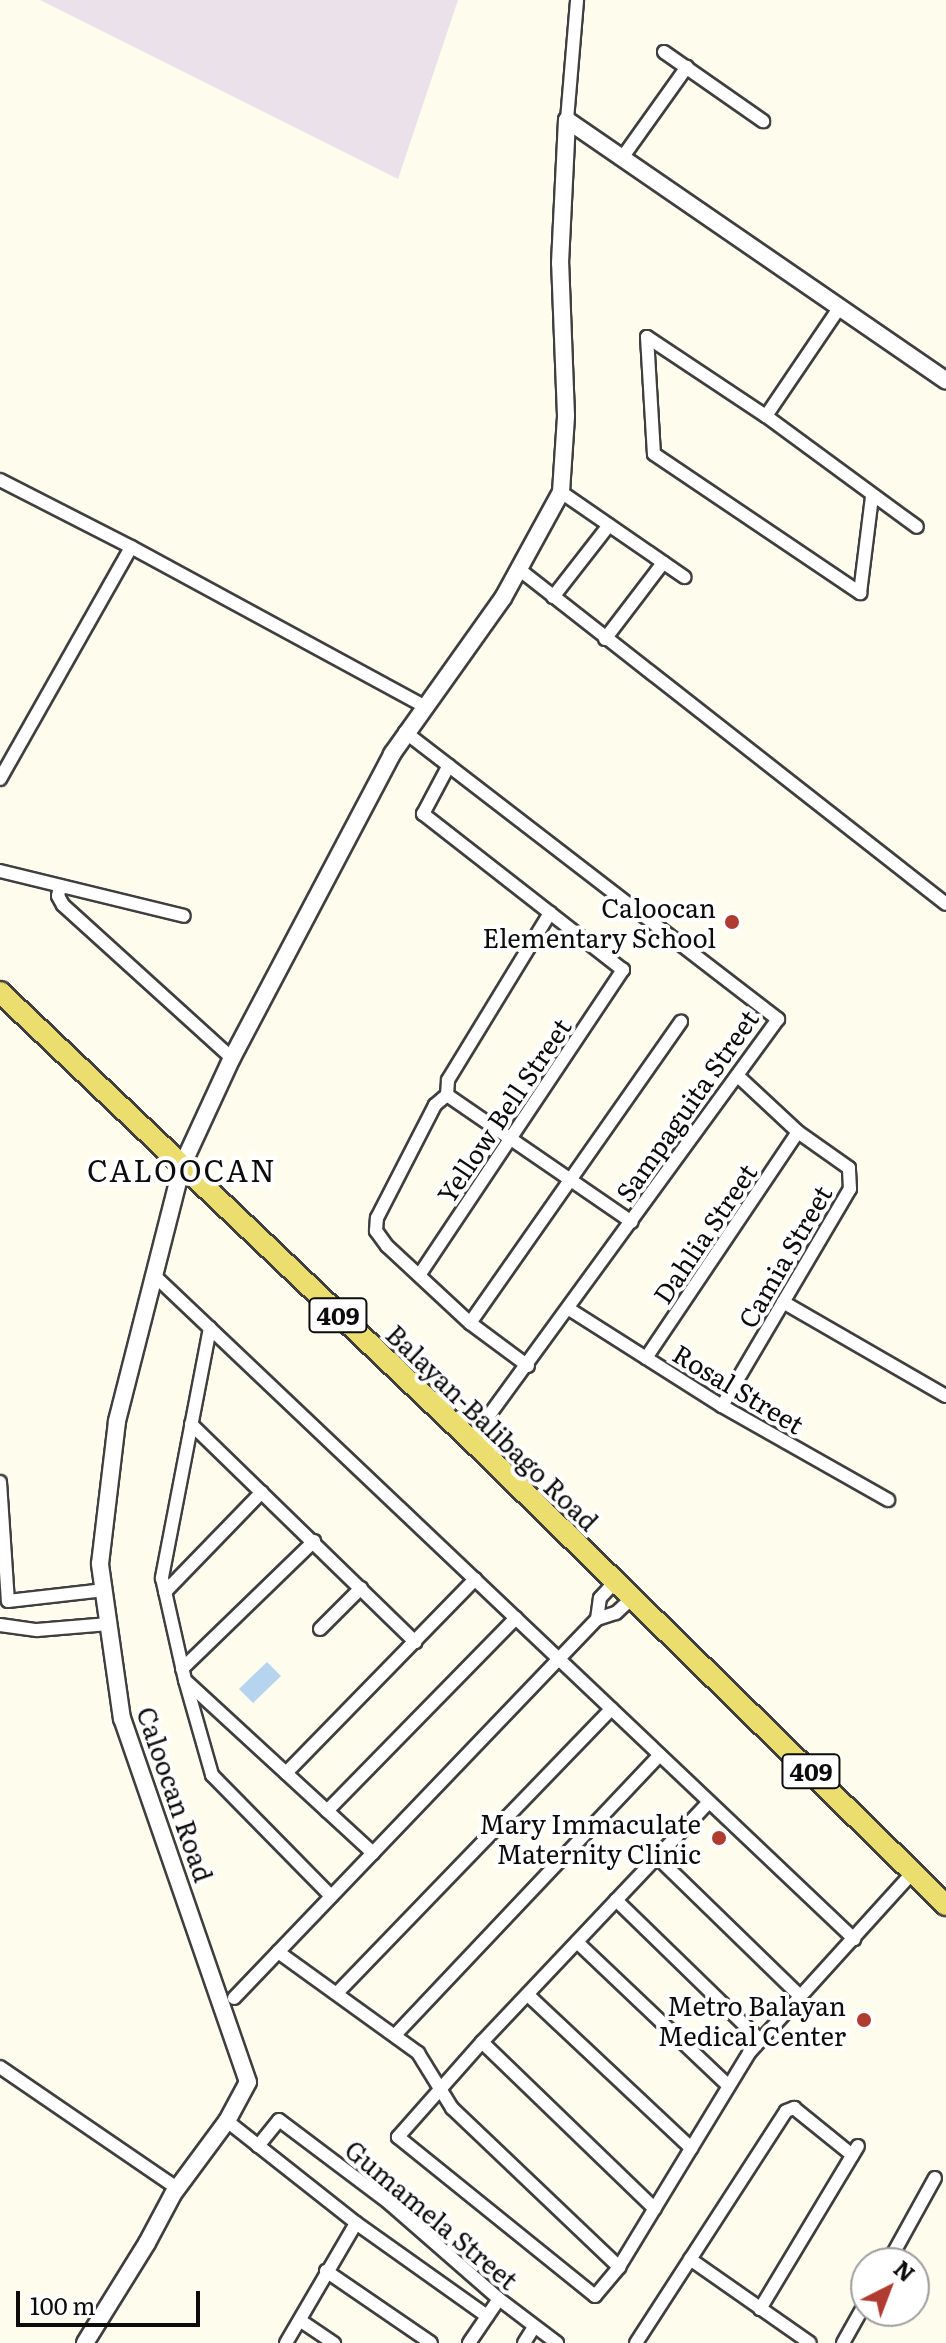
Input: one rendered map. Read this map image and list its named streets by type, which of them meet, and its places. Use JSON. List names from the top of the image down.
{
  "streets": {
    "main road": ["409", "Balayan-Balibago Road"],
    "street": [
      "Sampaguita Street",
      "Yellow Bell Street",
      "Dahlia Street",
      "Camia Street",
      "Rosal Street",
      "Caloocan Road",
      "Gumamela Street"
    ]
  },
  "crossings": [
    ["Sampaguita Street", "Camia Street"],
    ["Sampaguita Street", "Rosal Street"],
    ["Sampaguita Street", "Balayan-Balibago Road"],
    ["Sampaguita Street", "Caloocan Road"],
    ["Dahlia Street", "Camia Street"],
    ["Dahlia Street", "Rosal Street"],
    ["Camia Street", "Rosal Street"],
    ["Balayan-Balibago Road", "Caloocan Road"]
  ],
  "districts": ["CALOOCAN"],
  "places": ["Caloocan Elementary School", "Mary Immaculate Maternity Clinic", "Metro Balayan Medical Center"],
  "scale_bar": "100 m",
  "north": "top right"
}
